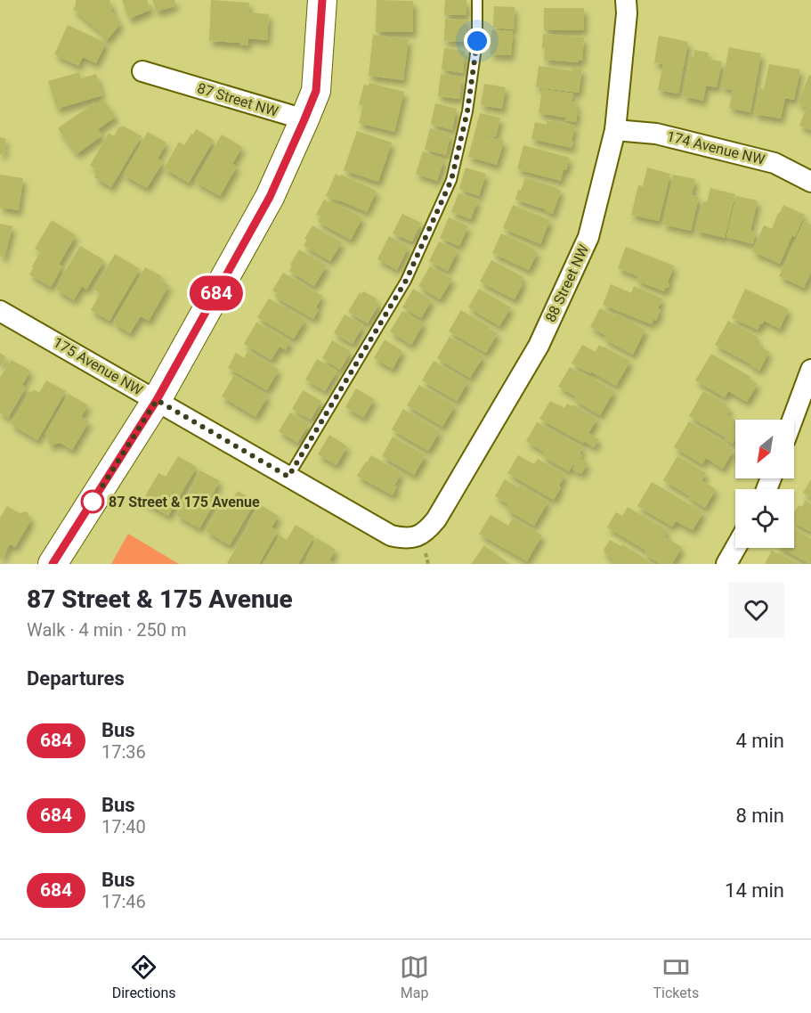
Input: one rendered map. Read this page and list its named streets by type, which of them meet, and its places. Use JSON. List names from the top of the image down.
{
  "streets": {
    "street": [
      "87 Street NW",
      "174 Avenue NW",
      "88 Street NW",
      "175 Avenue NW"
    ]
  },
  "crossings": [
    ["174 Avenue NW", "88 Street NW"],
    ["88 Street NW", "175 Avenue NW"]
  ],
  "places": ["87 Street & 175 Avenue"],
  "lines": ["bus line 684"],
  "north": "bottom left",
  "page": {
    "on_map": "684",
    "heading": [
      ["87 Street & 175 Avenue", "Walk · 4 min · 250 m"],
      "Departures"
    ],
    "list": [
      {
        "mark": "684",
        "name": "Bus",
        "note": "17:36",
        "value": "4 min"
      },
      {
        "mark": "684",
        "name": "Bus",
        "note": "17:40",
        "value": "8 min"
      },
      {
        "mark": "684",
        "name": "Bus",
        "note": "17:46",
        "value": "14 min"
      }
    ],
    "tabs": ["Directions", "Map", "Tickets"]
  }
}
